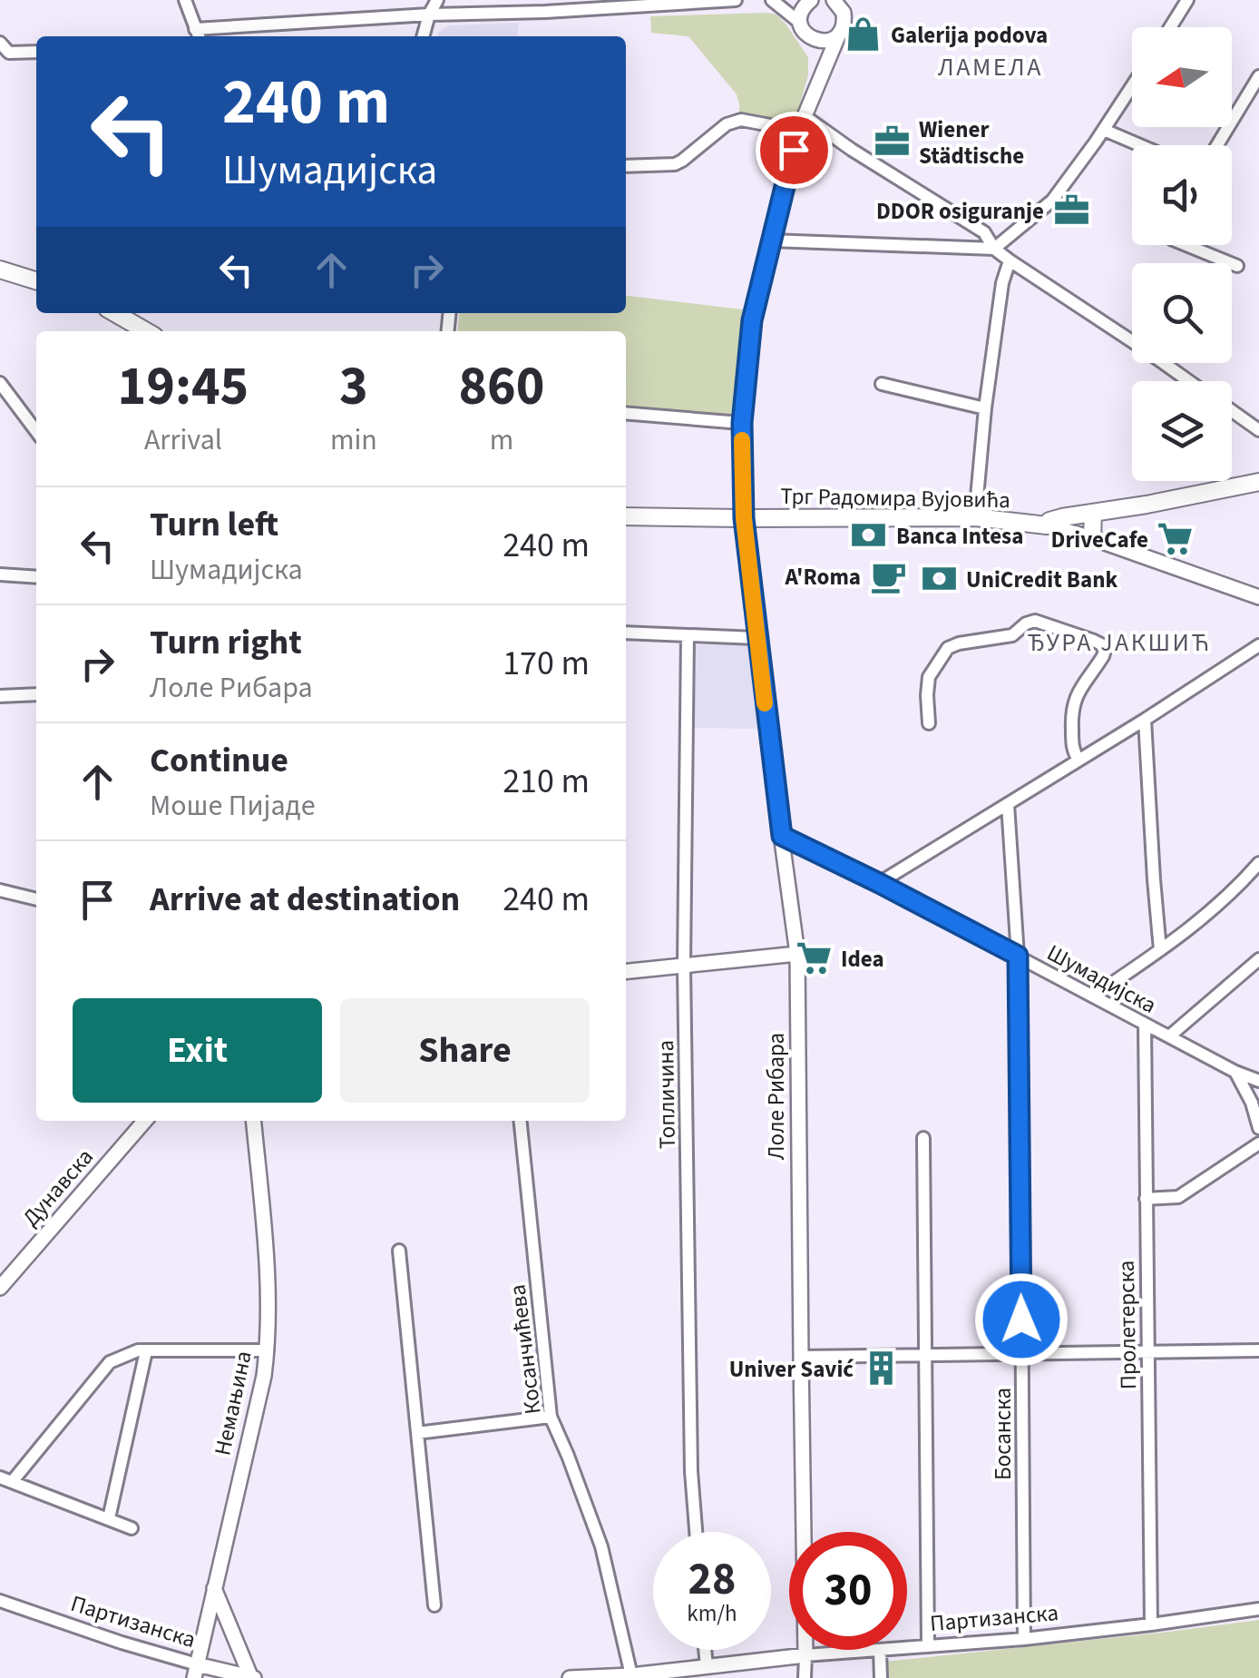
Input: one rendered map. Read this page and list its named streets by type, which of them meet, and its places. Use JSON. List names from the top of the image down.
{
  "streets": {
    "main road": ["Трг Радомира Вујовића"],
    "street": [
      "Шумадијска",
      "Топличина",
      "Лоле Рибара",
      "Дунавска",
      "Пролетерска",
      "Косанчићева",
      "Немањина",
      "Босанска",
      "Партизанска"
    ]
  },
  "crossings": [
    ["Трг Радомира Вујовића", "Лоле Рибара"],
    ["Шумадијска", "Лоле Рибара"],
    ["Шумадијска", "Пролетерска"],
    ["Шумадијска", "Босанска"],
    ["Лоле Рибара", "Партизанска"],
    ["Пролетерска", "Партизанска"],
    ["Косанчићева", "Партизанска"],
    ["Немањина", "Партизанска"],
    ["Босанска", "Партизанска"]
  ],
  "districts": ["ЛАМЕЛА", "ЂУРА ЈАКШИЋ"],
  "places": {
    "shop": ["Galerija podova"],
    "office": ["Wiener Städtische", "DDOR osiguranje"],
    "bank": ["Banca Intesa", "UniCredit Bank"],
    "supermarket": ["DriveCafe", "Idea"],
    "cafe": ["A'Roma"],
    "building": ["Univer Savić"]
  },
  "north": "left",
  "page": {
    "turn": ["240 m", "Шумадијска"],
    "eta": [
      "19:45",
      "Arrival",
      "3",
      "min",
      "860",
      "m"
    ],
    "list": [
      {
        "name": "Turn left",
        "note": "Шумадијска",
        "value": "240 m"
      },
      {
        "name": "Turn right",
        "note": "Лоле Рибара",
        "value": "170 m"
      },
      {
        "name": "Continue",
        "note": "Моше Пијаде",
        "value": "210 m"
      },
      {
        "name": "Arrive at destination",
        "value": "240 m"
      }
    ],
    "buttons": ["Exit", "Share"],
    "speed": "28 km/h",
    "limit": "30"
  }
}
